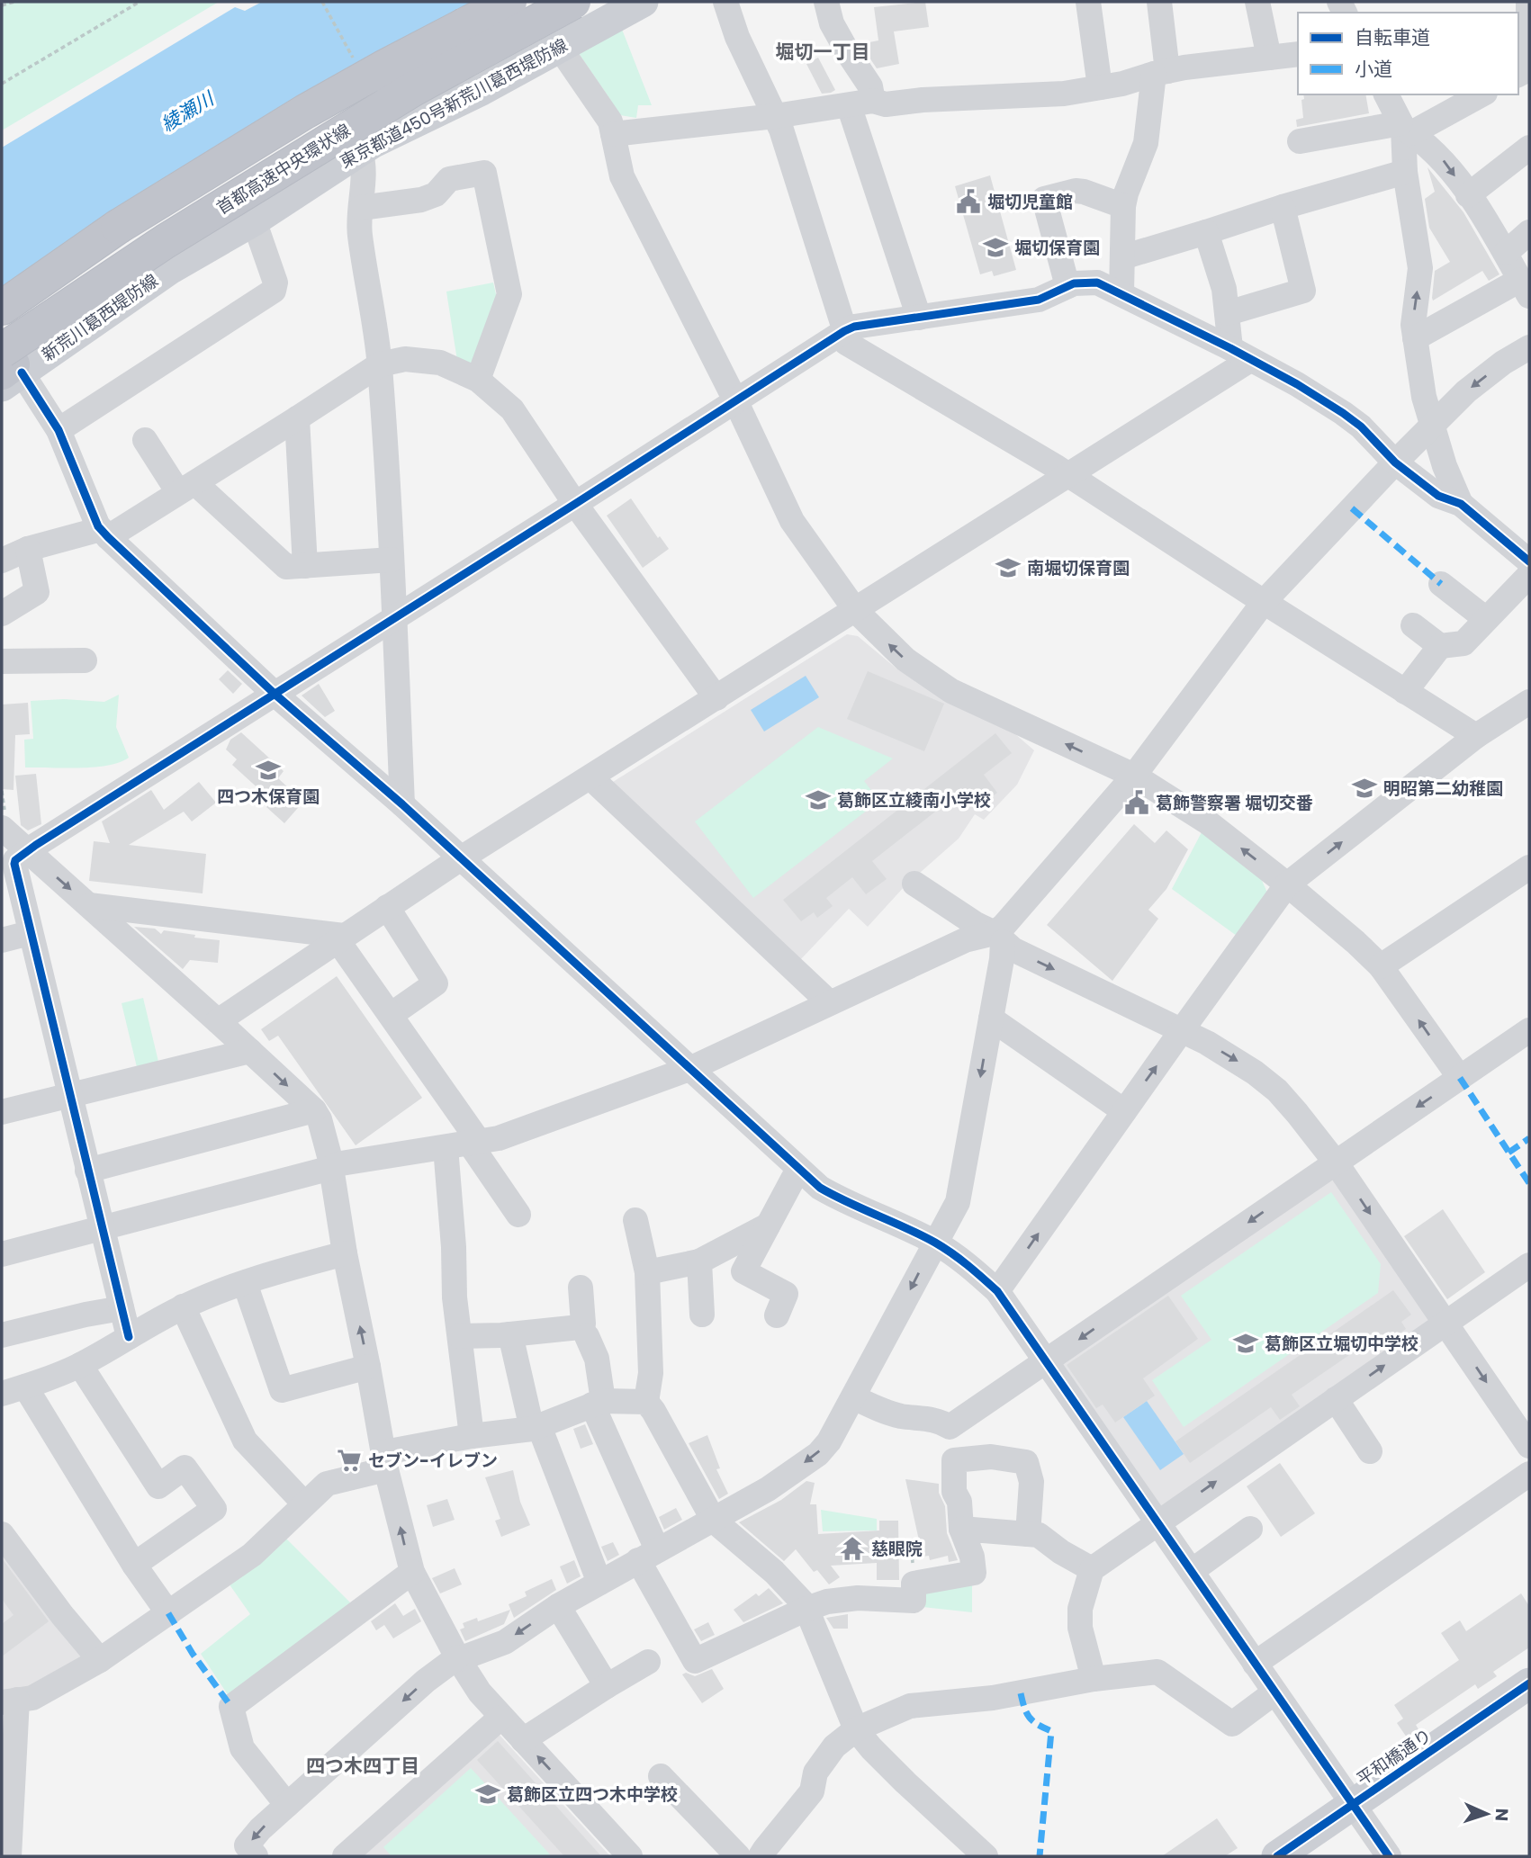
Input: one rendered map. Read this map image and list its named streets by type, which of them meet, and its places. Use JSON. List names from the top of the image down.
{
  "streets": {
    "highway": ["首都高速中央環状線"],
    "main road": ["東京都道450号新荒川葛西堤防線", "新荒川葛西堤防線", "平和橋通り"]
  },
  "crossings": [
    ["東京都道450号新荒川葛西堤防線", "新荒川葛西堤防線"],
    ["首都高速中央環状線", "新荒川葛西堤防線"]
  ],
  "districts": ["堀切一丁目", "四つ木四丁目"],
  "water": ["綾瀬川"],
  "places": {
    "public building": ["堀切児童館", "葛飾警察署 堀切交番"],
    "school or university": [
      "堀切保育園",
      "南堀切保育園",
      "四つ木保育園",
      "明昭第二幼稚園",
      "葛飾区立綾南小学校",
      "葛飾区立堀切中学校",
      "葛飾区立四つ木中学校"
    ],
    "supermarket": ["セブン-イレブン"],
    "temple": ["慈眼院"]
  },
  "legend": ["自転車道", "小道"],
  "north": "right"
}
